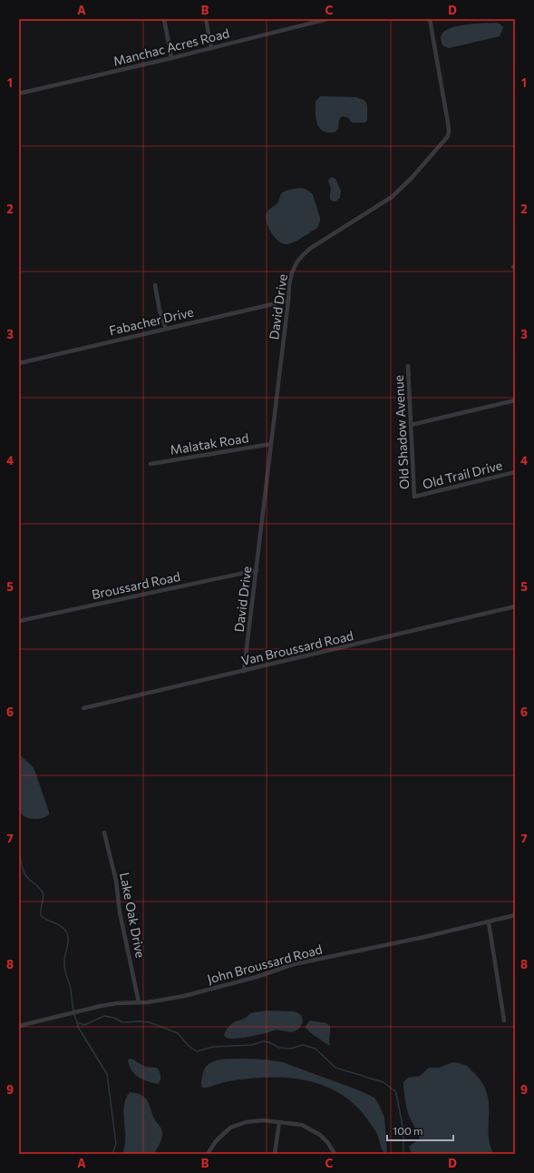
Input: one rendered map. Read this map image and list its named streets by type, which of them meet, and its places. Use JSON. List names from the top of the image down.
{
  "streets": {
    "street": [
      "Manchac Acres Road",
      "David Drive",
      "Fabacher Drive",
      "Old Shadow Avenue",
      "Malatak Road",
      "Old Trail Drive",
      "Broussard Road",
      "Van Broussard Road",
      "Lake Oak Drive",
      "John Broussard Road"
    ]
  },
  "crossings": [
    ["David Drive", "Fabacher Drive"],
    ["David Drive", "Malatak Road"],
    ["David Drive", "Broussard Road"],
    ["David Drive", "Van Broussard Road"],
    ["Old Shadow Avenue", "Old Trail Drive"],
    ["Lake Oak Drive", "John Broussard Road"]
  ],
  "scale_bar": "100 m",
  "grid": {
    "columns": [
      "A",
      "B",
      "C",
      "D"
    ],
    "rows": [
      "1",
      "2",
      "3",
      "4",
      "5",
      "6",
      "7",
      "8",
      "9"
    ]
  }
}
